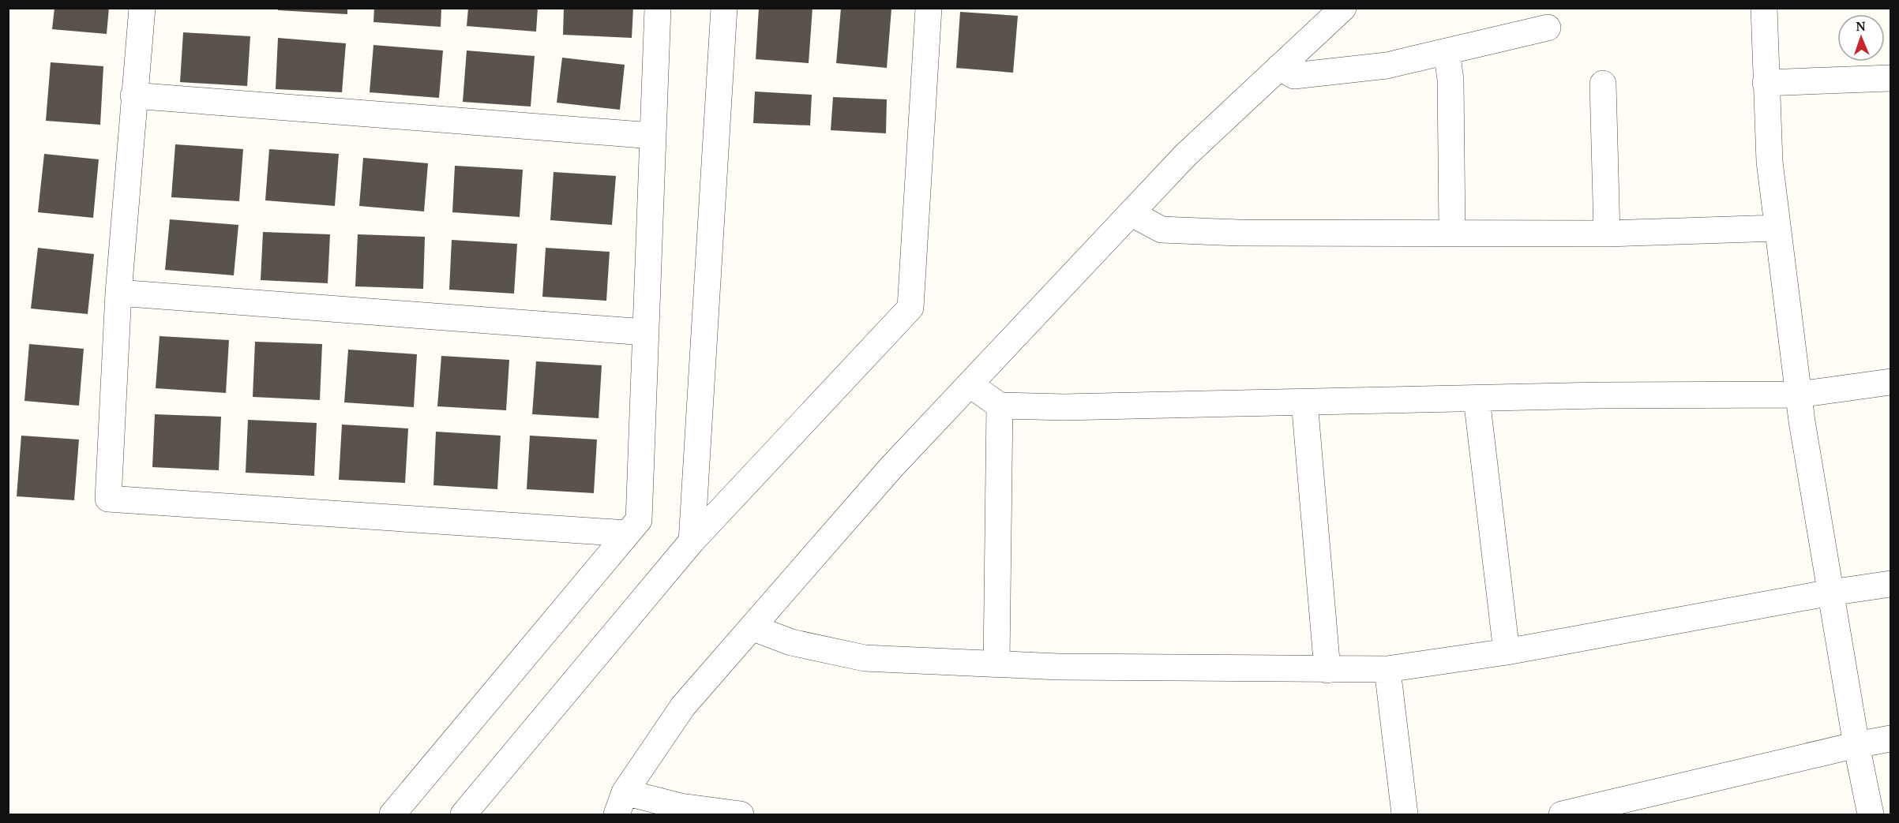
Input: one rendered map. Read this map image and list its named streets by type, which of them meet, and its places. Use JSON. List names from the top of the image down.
{
  "north": "top"
}
